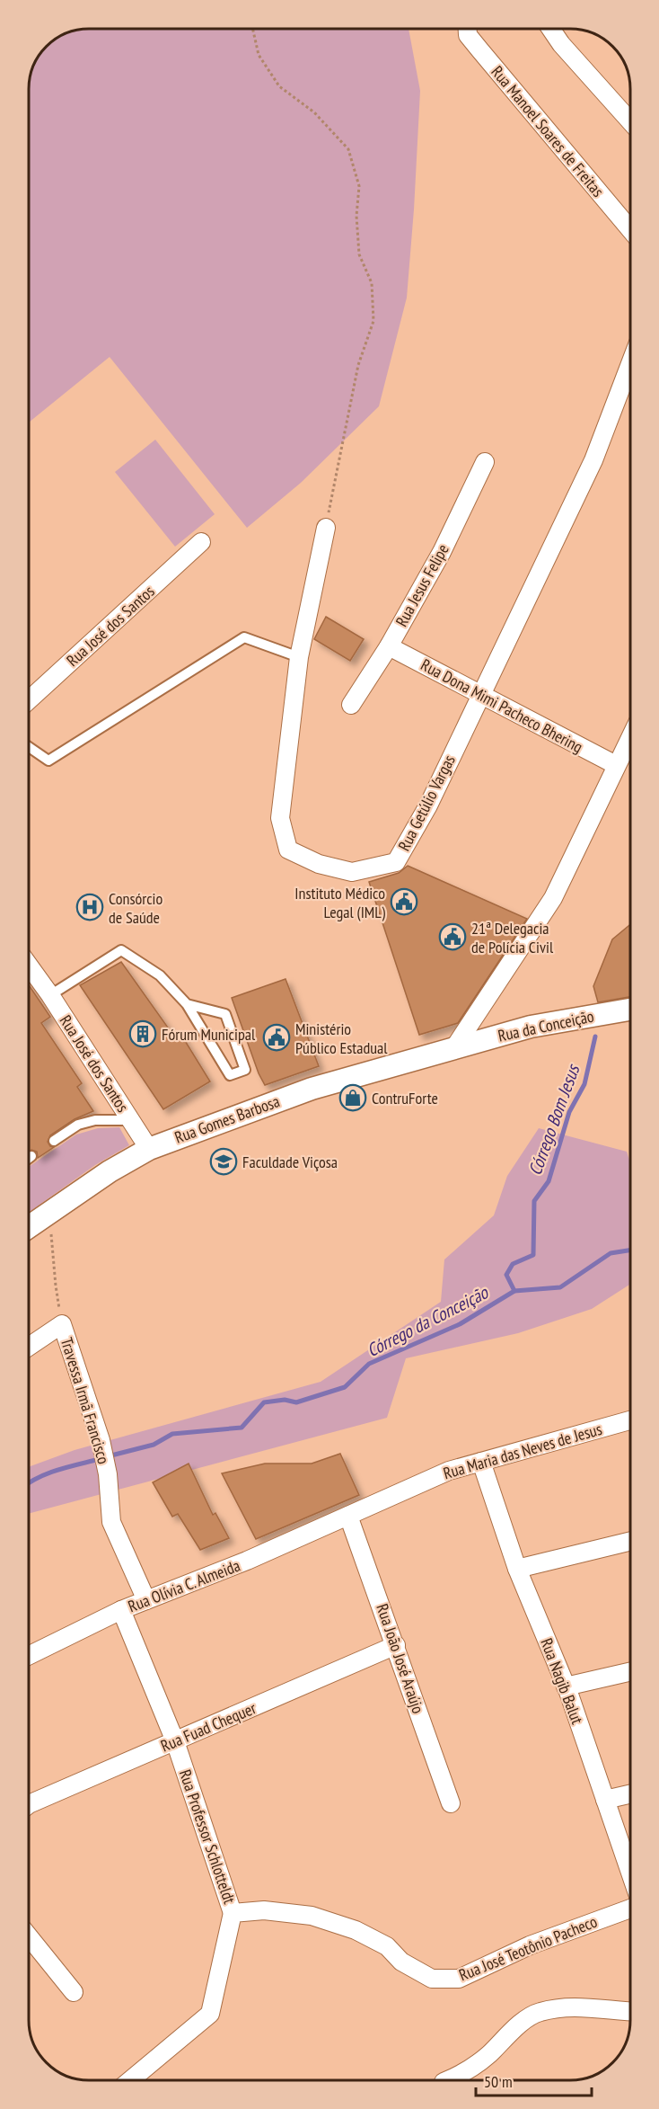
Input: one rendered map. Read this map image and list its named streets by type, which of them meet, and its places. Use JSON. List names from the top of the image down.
{
  "streets": {
    "street": [
      "Rua Manoel Soares de Freitas",
      "Rua Jesus Felipe",
      "Rua José dos Santos",
      "Rua Dona Mimi Pacheco Bhering",
      "Rua Getúlio Vargas",
      "Rua da Conceição",
      "Rua Gomes Barbosa",
      "Travessa Irmã Francisco",
      "Rua Maria das Neves de Jesus",
      "Rua Olívia C. Almeida",
      "Rua João José Araújo",
      "Rua Nagib Balut",
      "Rua Fuad Chequer",
      "Rua Professor Schlotteldt",
      "Rua José Teotônio Pacheco"
    ]
  },
  "crossings": [
    ["Rua Jesus Felipe", "Rua Dona Mimi Pacheco Bhering"],
    ["Rua José dos Santos", "Rua Gomes Barbosa"],
    ["Rua Dona Mimi Pacheco Bhering", "Rua Getúlio Vargas"],
    ["Rua da Conceição", "Rua Gomes Barbosa"],
    ["Travessa Irmã Francisco", "Rua Olívia C. Almeida"],
    ["Rua Maria das Neves de Jesus", "Rua Olívia C. Almeida"],
    ["Rua Maria das Neves de Jesus", "Rua João José Araújo"],
    ["Rua Maria das Neves de Jesus", "Rua Nagib Balut"],
    ["Rua Olívia C. Almeida", "Rua João José Araújo"],
    ["Rua Olívia C. Almeida", "Rua Professor Schlotteldt"],
    ["Rua João José Araújo", "Rua Fuad Chequer"],
    ["Rua Fuad Chequer", "Rua Professor Schlotteldt"],
    ["Rua Professor Schlotteldt", "Rua José Teotônio Pacheco"]
  ],
  "water": ["Córrego Bom Jesus", "Córrego da Conceição"],
  "places": {
    "public building": ["Instituto Médico Legal (IML)", "21ª Delegacia de Polícia Civil", "Ministério Público Estadual"],
    "hospital": ["Consórcio de Saúde"],
    "building": ["Fórum Municipal"],
    "shop": ["ContruForte"],
    "school or university": ["Faculdade Viçosa"]
  },
  "scale_bar": "50 m"
}
